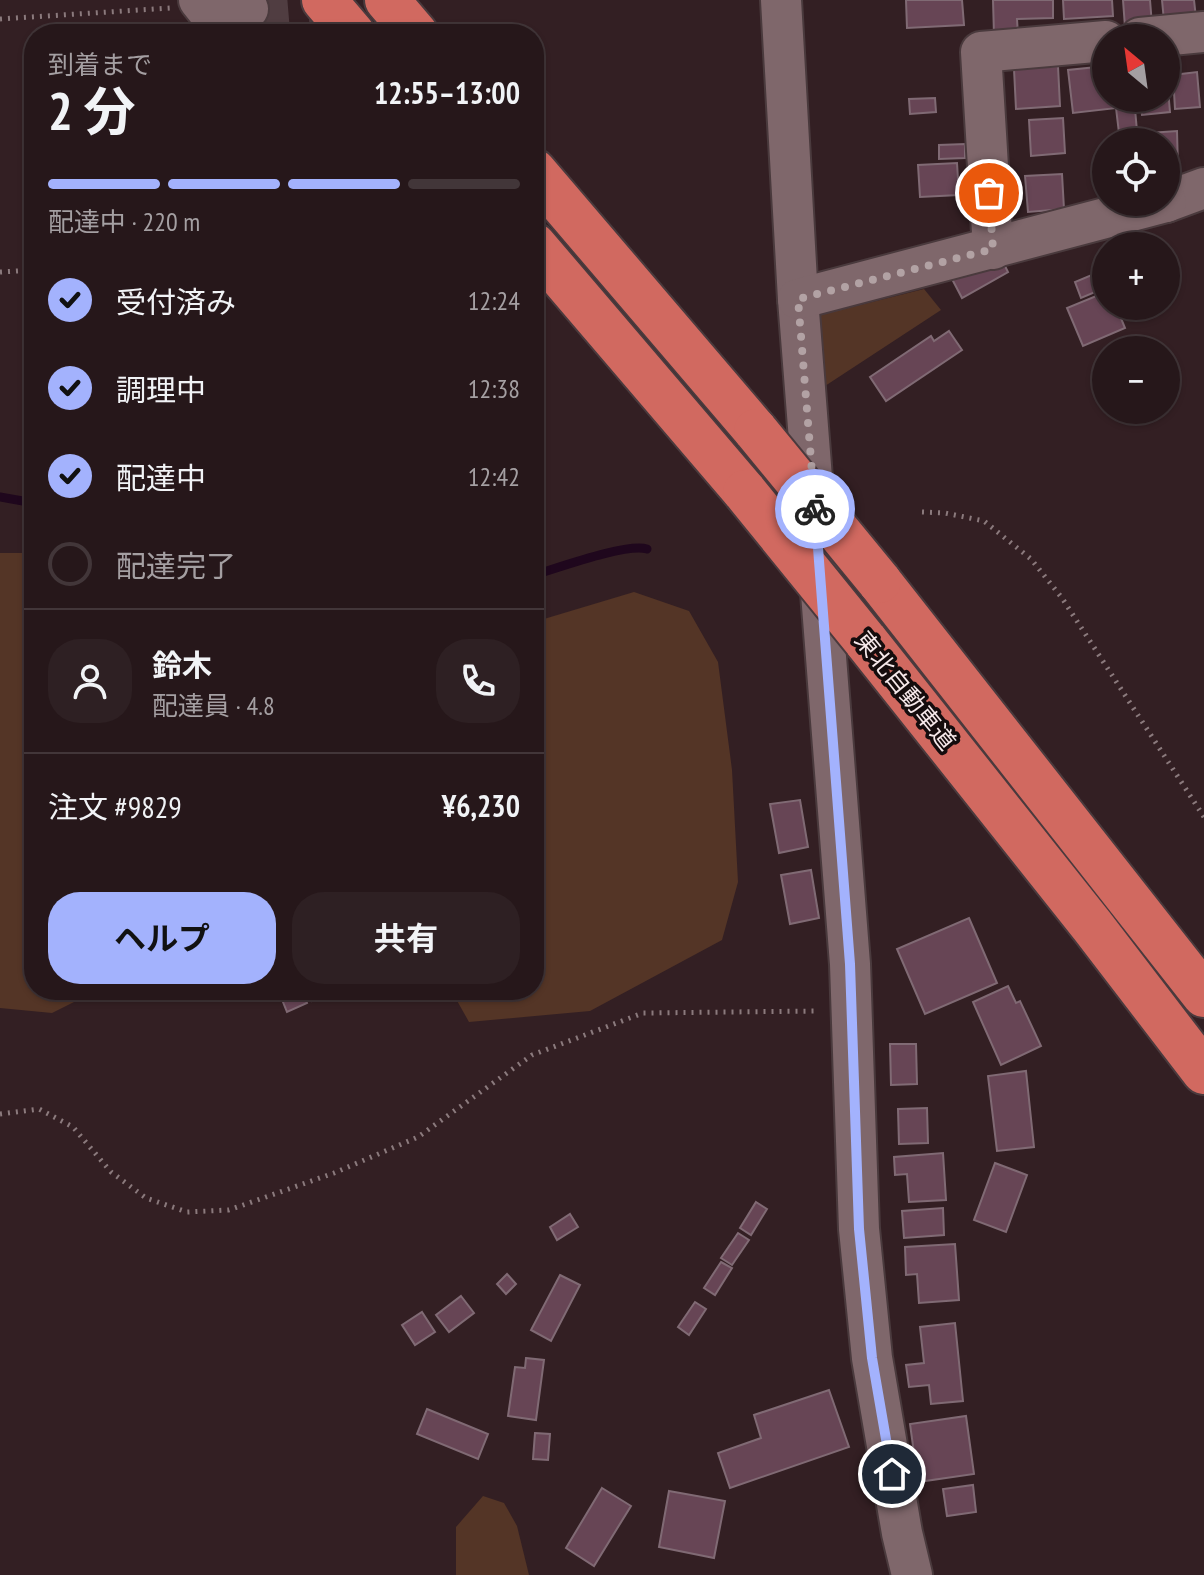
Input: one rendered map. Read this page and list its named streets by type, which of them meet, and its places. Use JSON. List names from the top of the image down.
{
  "streets": {
    "highway": ["東北自動車道"]
  },
  "north": "top left",
  "page": {
    "map_buttons": ["+", "−"],
    "heading": ["2 分", "到着まで", "12:55–13:00"],
    "panel": [
      "鈴木",
      "配達員 · 4.8",
      "注文 #9829",
      "¥6,230"
    ],
    "bar": "配達中 · 220 m",
    "list": [
      ["受付済み", "12:24"],
      ["調理中", "12:38"],
      ["配達中", "12:42"],
      "配達完了"
    ],
    "buttons": ["ヘルプ", "共有"]
  }
}
